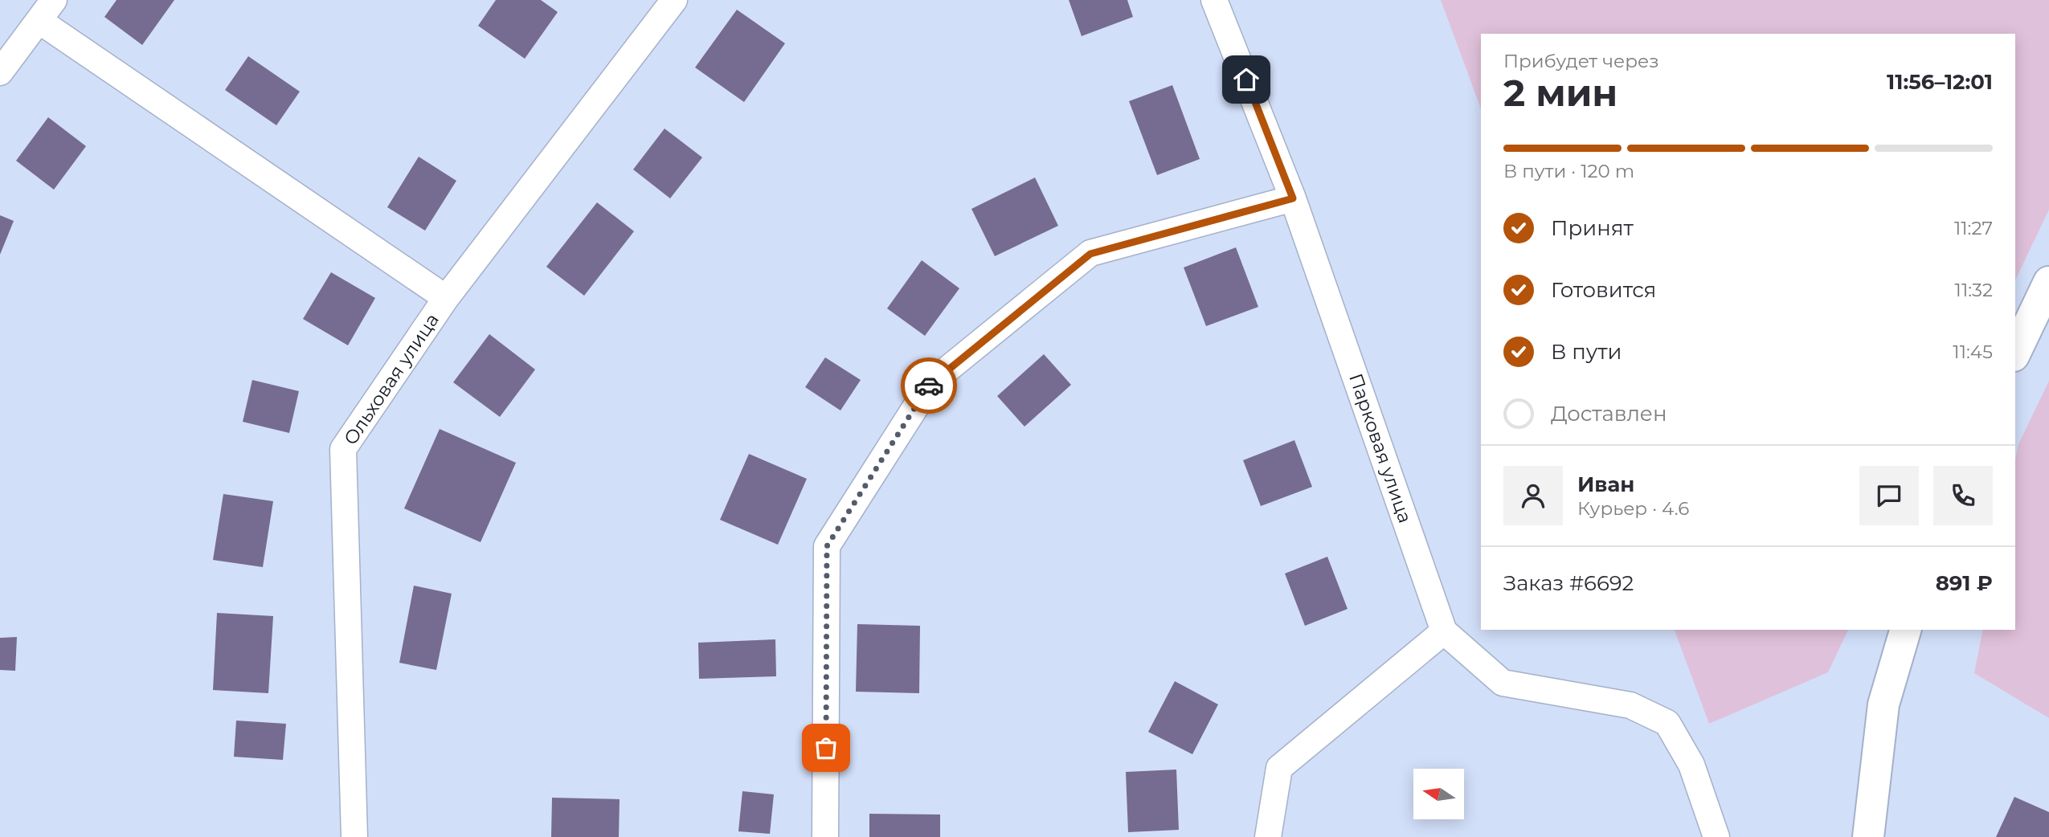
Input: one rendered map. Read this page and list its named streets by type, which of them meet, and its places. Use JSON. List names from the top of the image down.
{
  "streets": {
    "street": ["Ольховая улица", "Парковая улица"]
  },
  "north": "left",
  "page": {
    "heading": ["2 мин", "Прибудет через", "11:56–12:01"],
    "panel": [
      "Иван",
      "Курьер · 4.6",
      "Заказ #6692",
      "891 ₽"
    ],
    "bar": "В пути · 120 m",
    "list": [
      ["Принят", "11:27"],
      ["Готовится", "11:32"],
      ["В пути", "11:45"],
      "Доставлен"
    ]
  }
}
